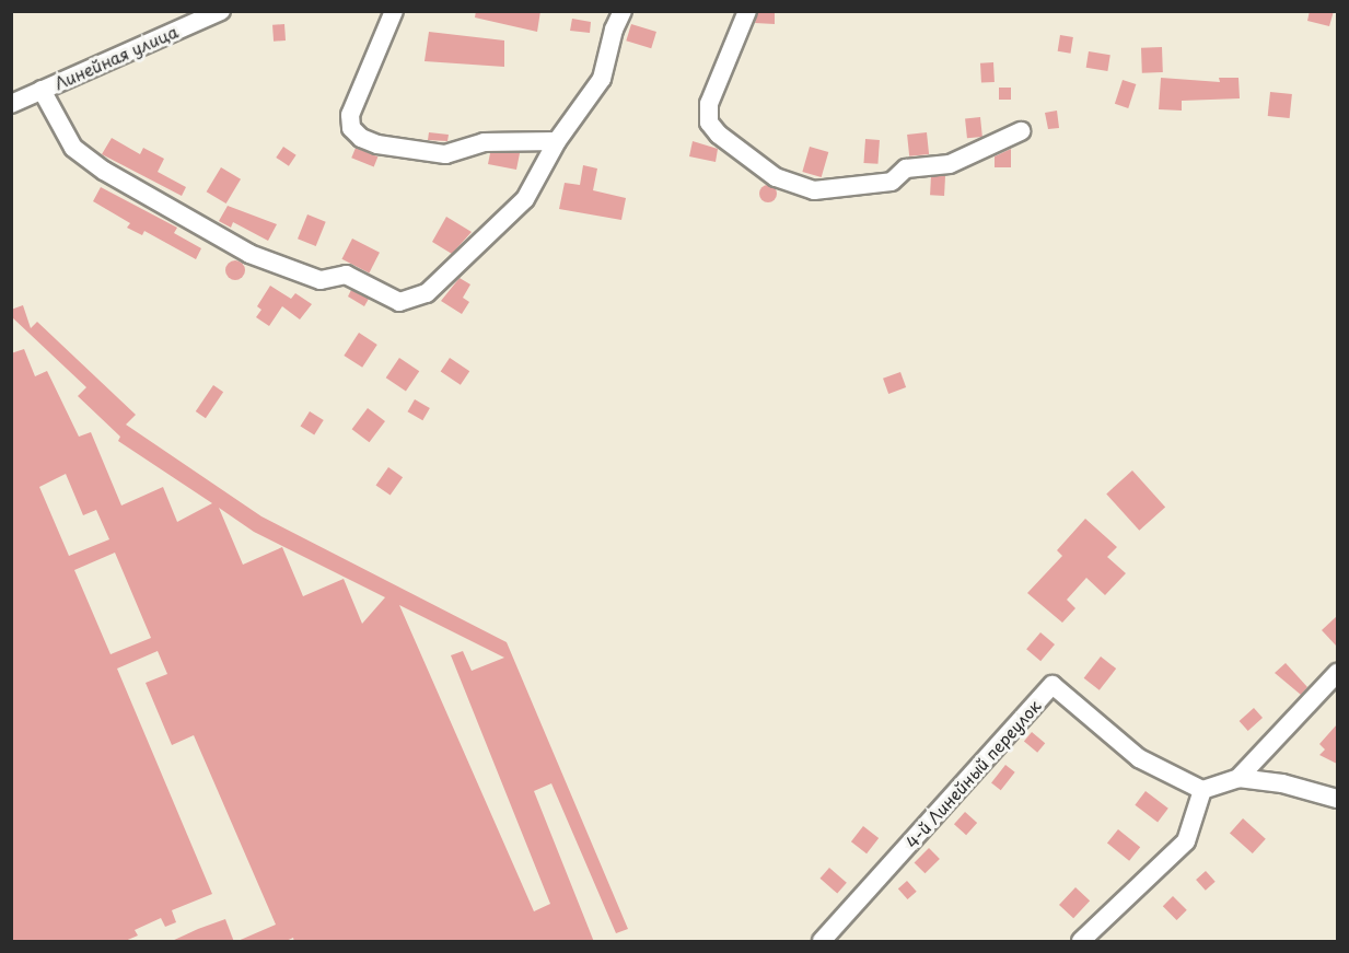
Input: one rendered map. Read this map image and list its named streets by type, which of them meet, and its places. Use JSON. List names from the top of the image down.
{
  "streets": {
    "street": ["Линейная улица", "4-й Линейный переулок"]
  }
}
